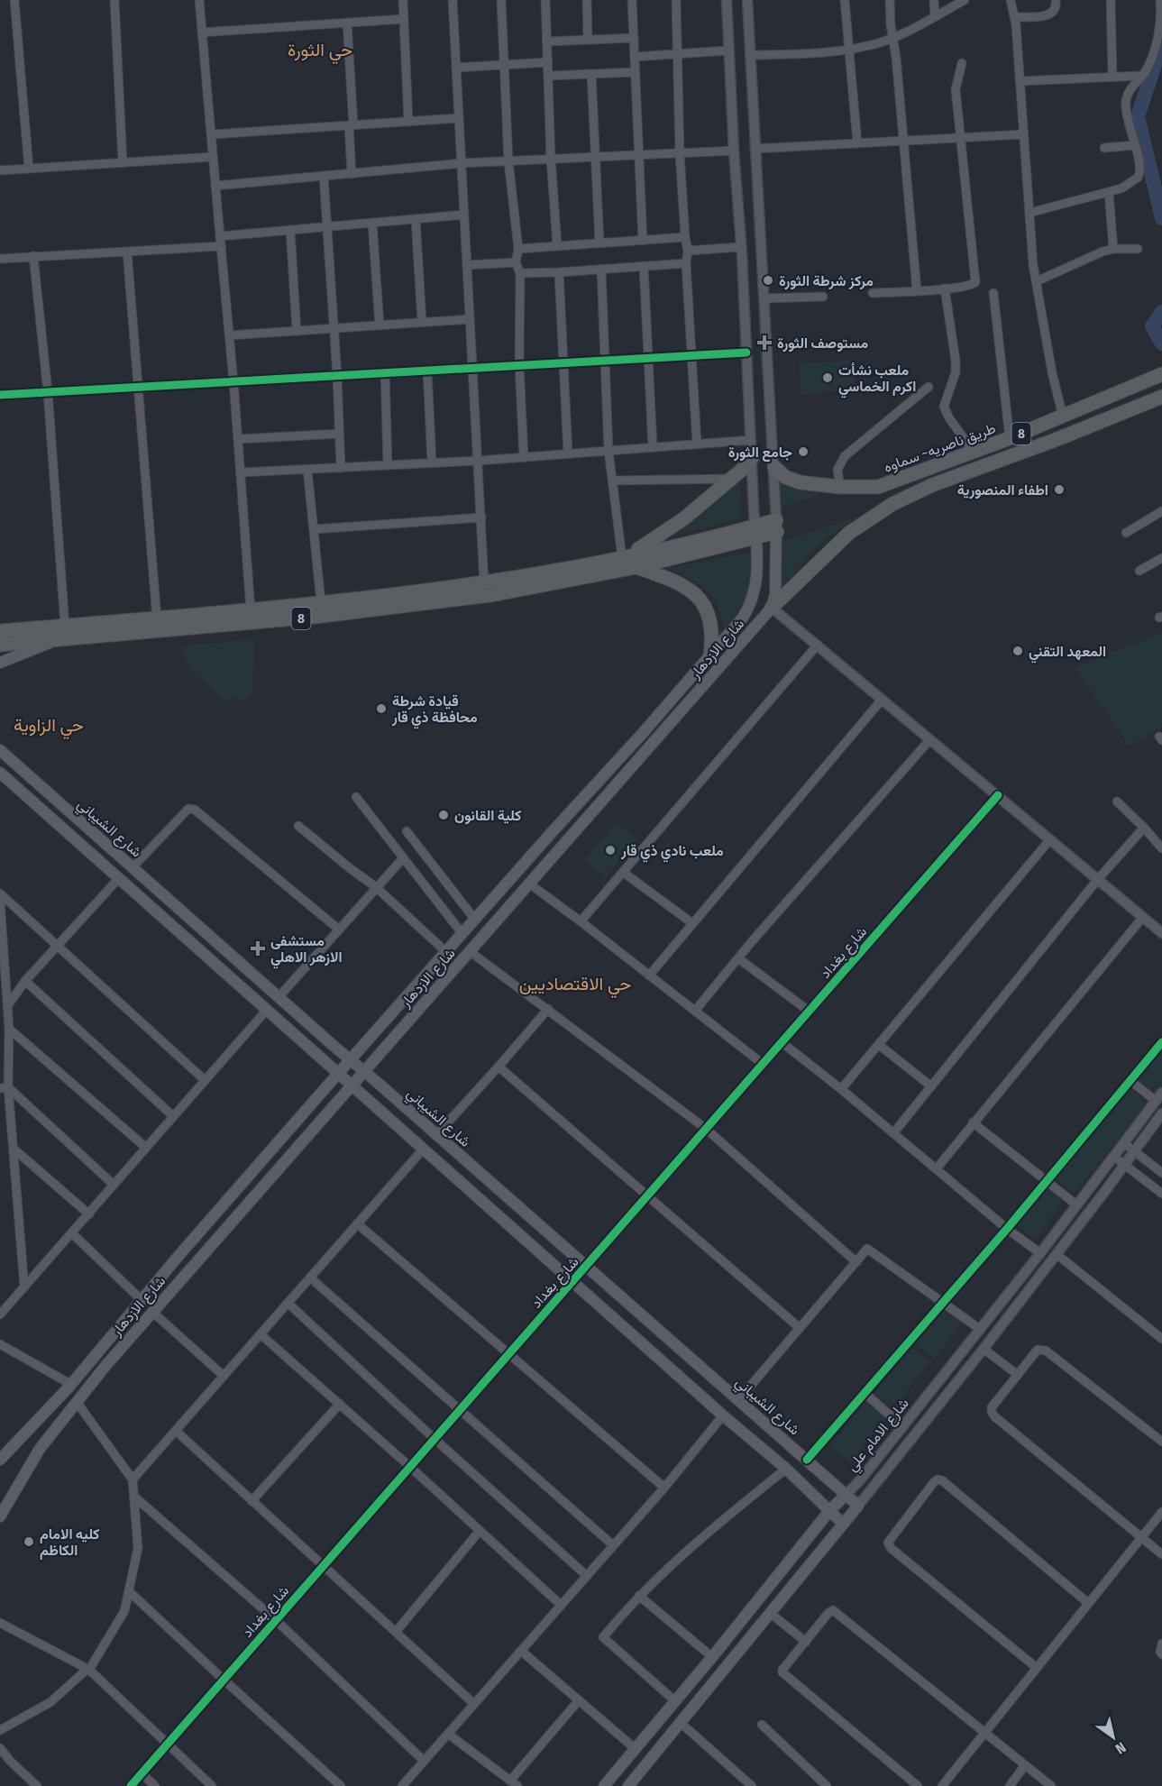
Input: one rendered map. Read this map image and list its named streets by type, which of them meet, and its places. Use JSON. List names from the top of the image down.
{
  "streets": {
    "highway": ["8", "طريق ناصريه~ سماوه"],
    "main road": ["شارع الازدهار", "شارع الشيباني", "شارع الامام علي"],
    "street": ["شارع بغداد"]
  },
  "crossings": [
    ["8", "شارع الازدهار"],
    ["شارع الازدهار", "شارع الشيباني"],
    ["شارع الشيباني", "شارع بغداد"],
    ["شارع الشيباني", "شارع الامام علي"]
  ],
  "districts": ["حي الثورة", "حي الزاوية", "حي الاقتصاديين"],
  "places": {
    "other": [
      "مركز شرطة الثورة",
      "ملعب نشأت اكرم الخماسي",
      "جامع الثورة",
      "اطفاء المنصورية",
      "المعهد التقني",
      "قيادة شرطة محافظة ذي قار",
      "كلية القانون",
      "ملعب نادي ذي قار",
      "كليه الامام الكاظم"
    ],
    "health": ["مستوصف الثورة", "مستشفى الازهر الاهلي"]
  },
  "north": "bottom right"
}
